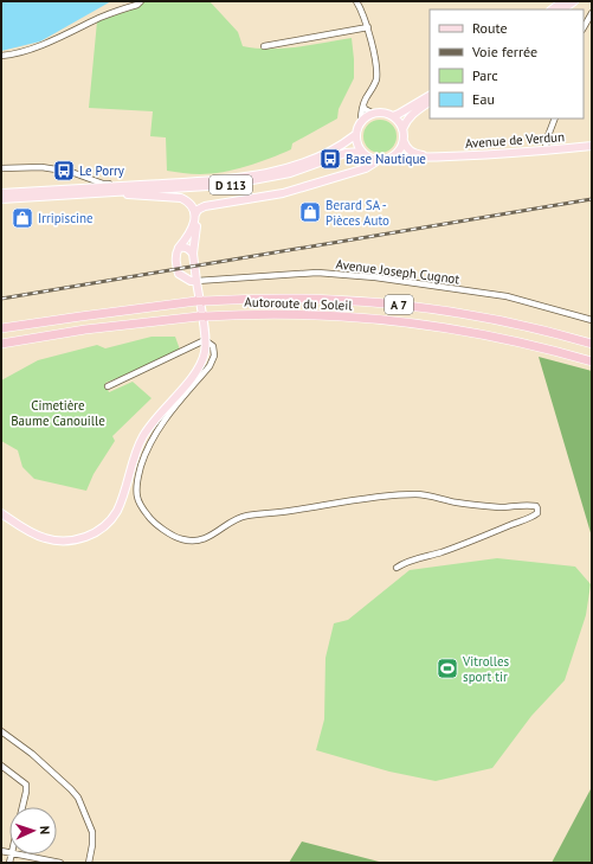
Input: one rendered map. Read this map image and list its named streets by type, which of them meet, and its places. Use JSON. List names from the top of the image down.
{
  "streets": {
    "highway": ["Autoroute du Soleil", "A 7"],
    "main road": ["Avenue de Verdun", "D 113"],
    "street": ["Avenue Joseph Cugnot"]
  },
  "parks": ["Cimetière Baume Canouille"],
  "places": {
    "bus stop": ["Base Nautique", "Le Porry"],
    "shop": ["Berard SA - Pièces Auto", "Irripiscine"],
    "sports": ["Vitrolles sport tir"]
  },
  "legend": [
    "Route",
    "Voie ferrée",
    "Parc",
    "Eau"
  ],
  "north": "right"
}
